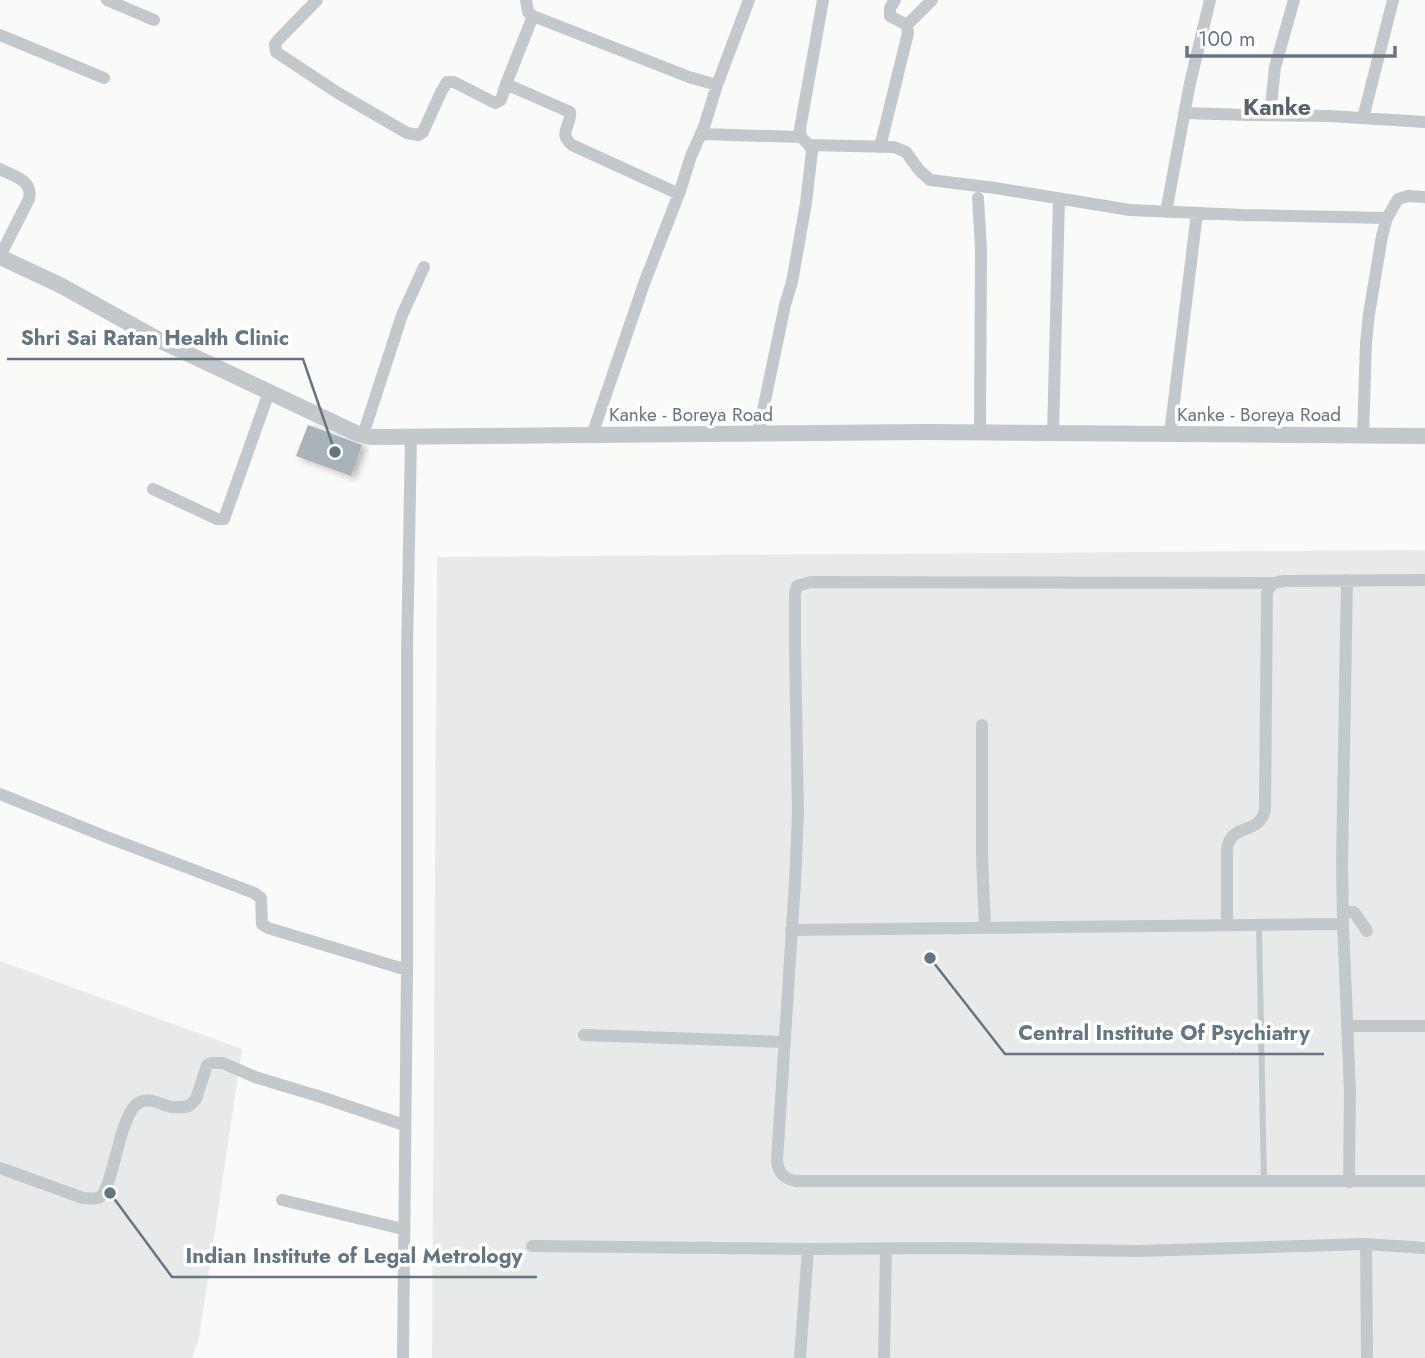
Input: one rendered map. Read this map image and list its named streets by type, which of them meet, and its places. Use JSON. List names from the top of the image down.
{
  "streets": {
    "street": ["Kanke - Boreya Road"]
  },
  "districts": ["Kanke"],
  "places": ["Shri Sai Ratan Health Clinic", "Central Institute Of Psychiatry", "Indian Institute of Legal Metrology"],
  "scale_bar": "100 m"
}
